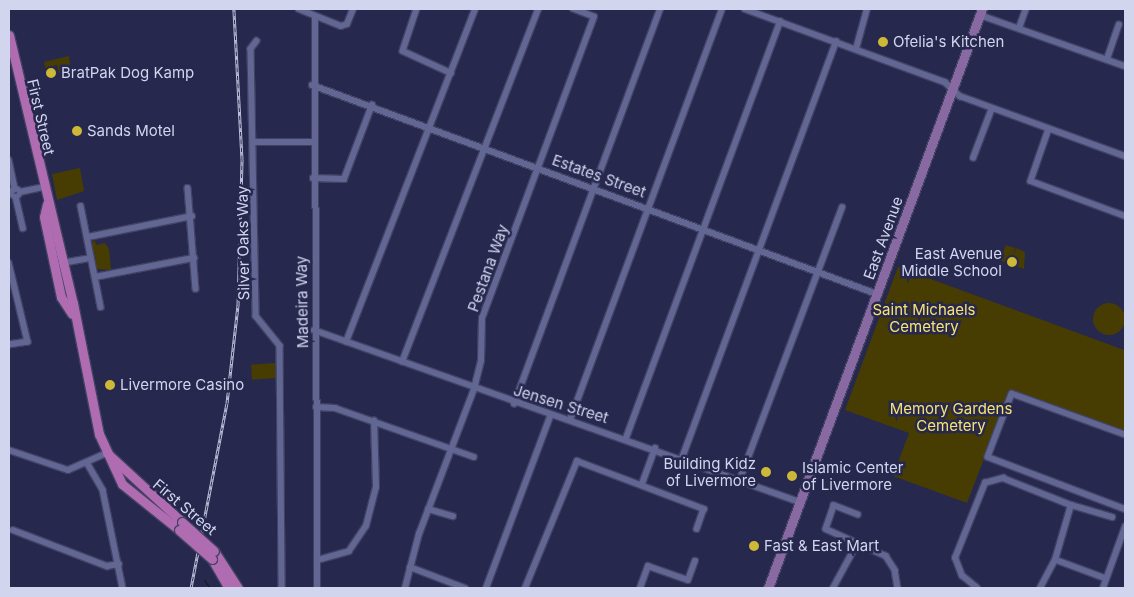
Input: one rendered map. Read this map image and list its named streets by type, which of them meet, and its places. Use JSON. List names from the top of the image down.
{
  "streets": {
    "main road": ["First Street", "East Avenue"],
    "street": [
      "Estates Street",
      "Silver Oaks Way",
      "Pestana Way",
      "Madeira Way",
      "Jensen Street"
    ]
  },
  "crossings": [
    ["Estates Street", "East Avenue"],
    ["Estates Street", "Pestana Way"],
    ["Estates Street", "Madeira Way"],
    ["East Avenue", "Jensen Street"],
    ["Pestana Way", "Jensen Street"],
    ["Madeira Way", "Jensen Street"]
  ],
  "parks": ["Saint Michaels Cemetery", "Memory Gardens Cemetery"],
  "places": [
    "Ofelia's Kitchen",
    "BratPak Dog Kamp",
    "Sands Motel",
    "East Avenue Middle School",
    "Livermore Casino",
    "Building Kidz of Livermore",
    "Islamic Center of Livermore",
    "Fast & East Mart"
  ]
}
